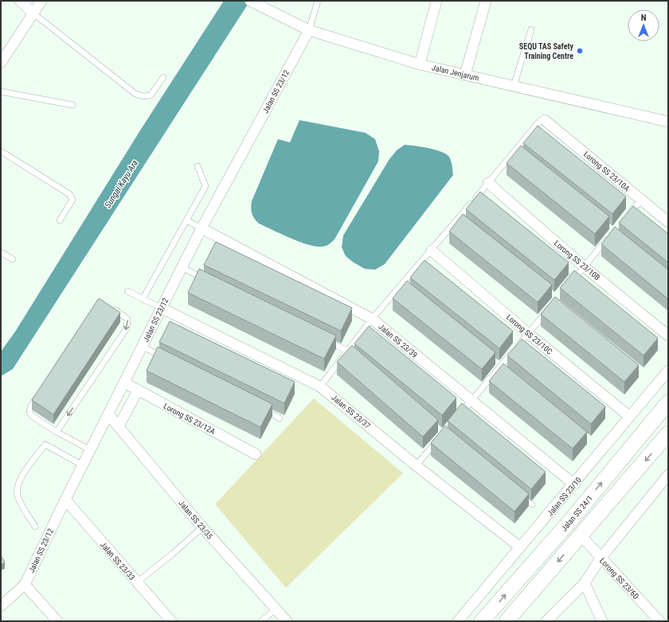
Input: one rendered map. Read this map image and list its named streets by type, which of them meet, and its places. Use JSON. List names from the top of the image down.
{
  "streets": {
    "main road": ["Jalan SS 24/1"],
    "street": [
      "Jalan Jenjarum",
      "Jalan SS 23/12",
      "Lorong SS 23/10A",
      "Lorong SS 23/10B",
      "Lorong SS 23/10C",
      "Jalan SS 23/39",
      "Jalan SS 23/37",
      "Lorong SS 23/12A",
      "Jalan SS 23/10",
      "Jalan SS 23/35",
      "Jalan SS 23/33",
      "Lorong SS 23/6D"
    ]
  },
  "crossings": [
    ["Jalan Jenjarum", "Jalan SS 23/12"],
    ["Jalan SS 23/12", "Jalan SS 23/39"],
    ["Jalan SS 23/12", "Jalan SS 23/37"],
    ["Jalan SS 23/12", "Lorong SS 23/12A"],
    ["Jalan SS 23/12", "Jalan SS 23/35"],
    ["Jalan SS 23/12", "Jalan SS 23/33"],
    ["Lorong SS 23/10C", "Jalan SS 23/10"],
    ["Jalan SS 23/39", "Jalan SS 23/10"],
    ["Jalan SS 23/37", "Jalan SS 23/10"]
  ],
  "water": ["Sungai Kayu Ara"],
  "places": ["SEQU TAS Safety Training Centre"],
  "north": "top"
}
